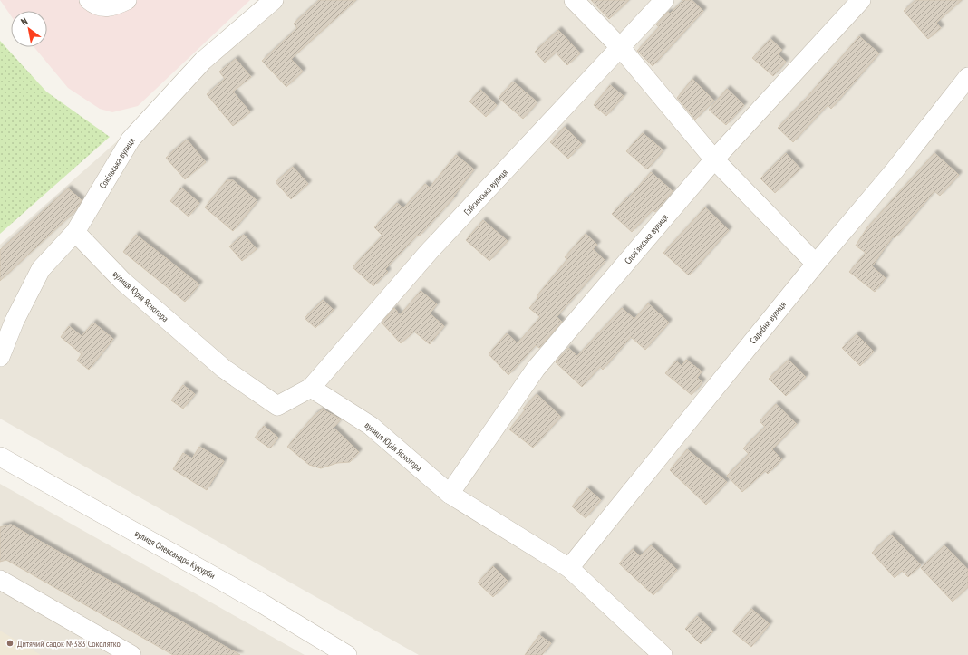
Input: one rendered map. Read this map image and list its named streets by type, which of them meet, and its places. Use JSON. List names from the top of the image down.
{
  "streets": {
    "street": [
      "Сокільська вулиця",
      "Гайсинська вулиця",
      "Словʼянська вулиця",
      "вулиця Юрія Ясногора",
      "Садибна вулиця",
      "вулиця Олександра Кукурби"
    ]
  },
  "crossings": [
    ["Сокільська вулиця", "вулиця Юрія Ясногора"],
    ["Гайсинська вулиця", "вулиця Юрія Ясногора"],
    ["Словʼянська вулиця", "вулиця Юрія Ясногора"],
    ["вулиця Юрія Ясногора", "Садибна вулиця"]
  ],
  "places": ["Дитячий садок №383 Соколятко"],
  "north": "top left"
}
